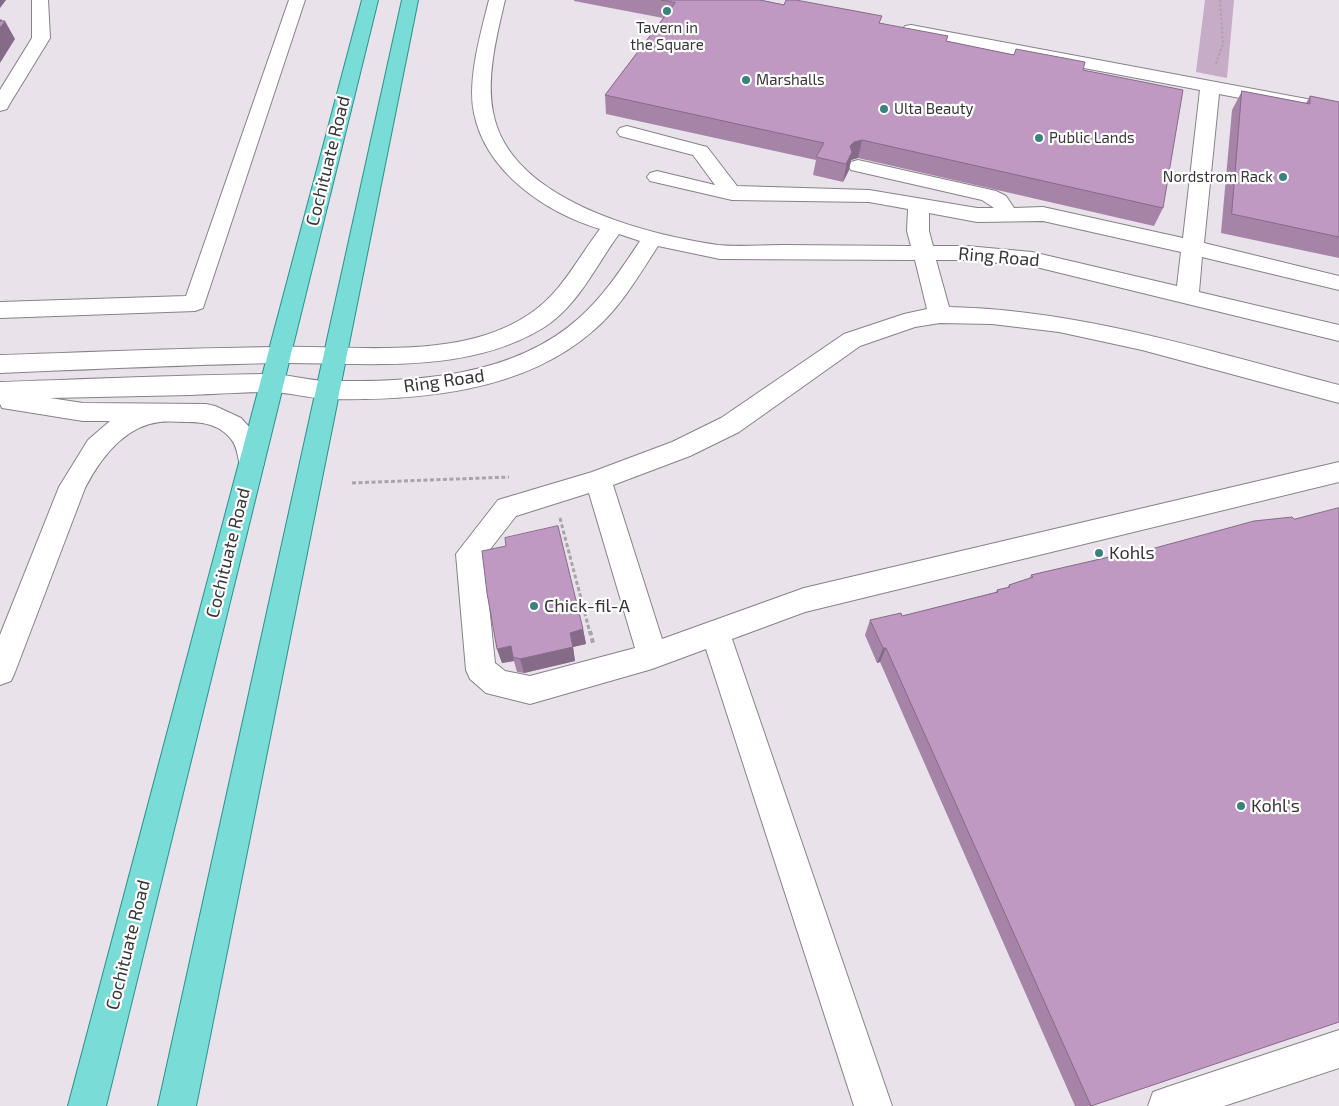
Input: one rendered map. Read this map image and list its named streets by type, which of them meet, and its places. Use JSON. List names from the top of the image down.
{
  "streets": {
    "main road": ["Cochituate Road"],
    "street": ["Ring Road"]
  },
  "crossings": [
    ["Cochituate Road", "Ring Road"]
  ],
  "places": [
    "Tavern in the Square",
    "Marshalls",
    "Ulta Beauty",
    "Public Lands",
    "Nordstrom Rack",
    "Kohls",
    "Chick-fil-A",
    "Kohl's"
  ]
}
